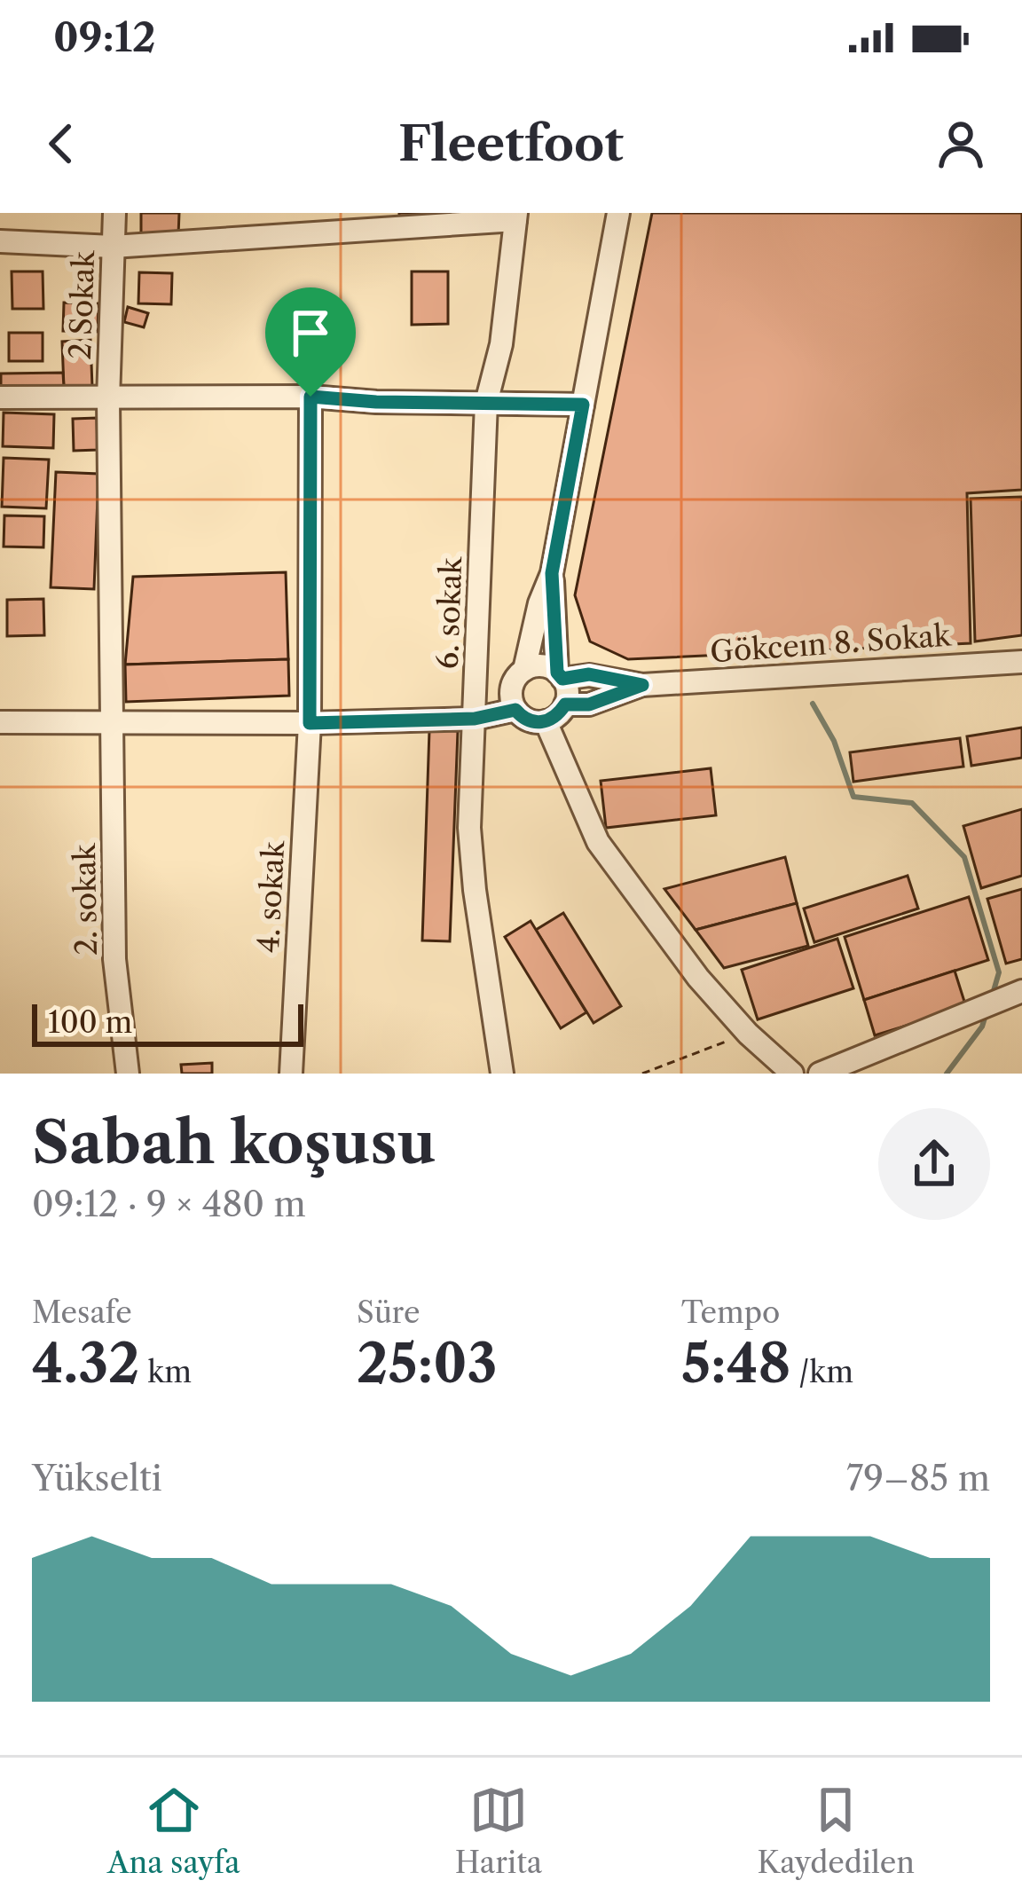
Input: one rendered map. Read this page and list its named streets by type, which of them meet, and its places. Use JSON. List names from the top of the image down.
{
  "streets": {
    "street": [
      "2 Sokak",
      "6. sokak",
      "Gökceın 8. Sokak",
      "4. sokak",
      "2. sokak"
    ]
  },
  "crossings": [
    ["2 Sokak", "2. sokak"]
  ],
  "scale_bar": "100 m",
  "page": {
    "status": "09:12",
    "header": "Fleetfoot",
    "scale": "100 m",
    "heading": ["Sabah koşusu", "09:12 · 9 × 480 m"],
    "stats": [
      ["Mesafe", "4.32 km"],
      ["Süre", "25:03"],
      ["Tempo", "5:48 /km"]
    ],
    "chart": ["Yükselti", "79–85 m"],
    "tabs": ["Ana sayfa", "Harita", "Kaydedilen"]
  }
}
